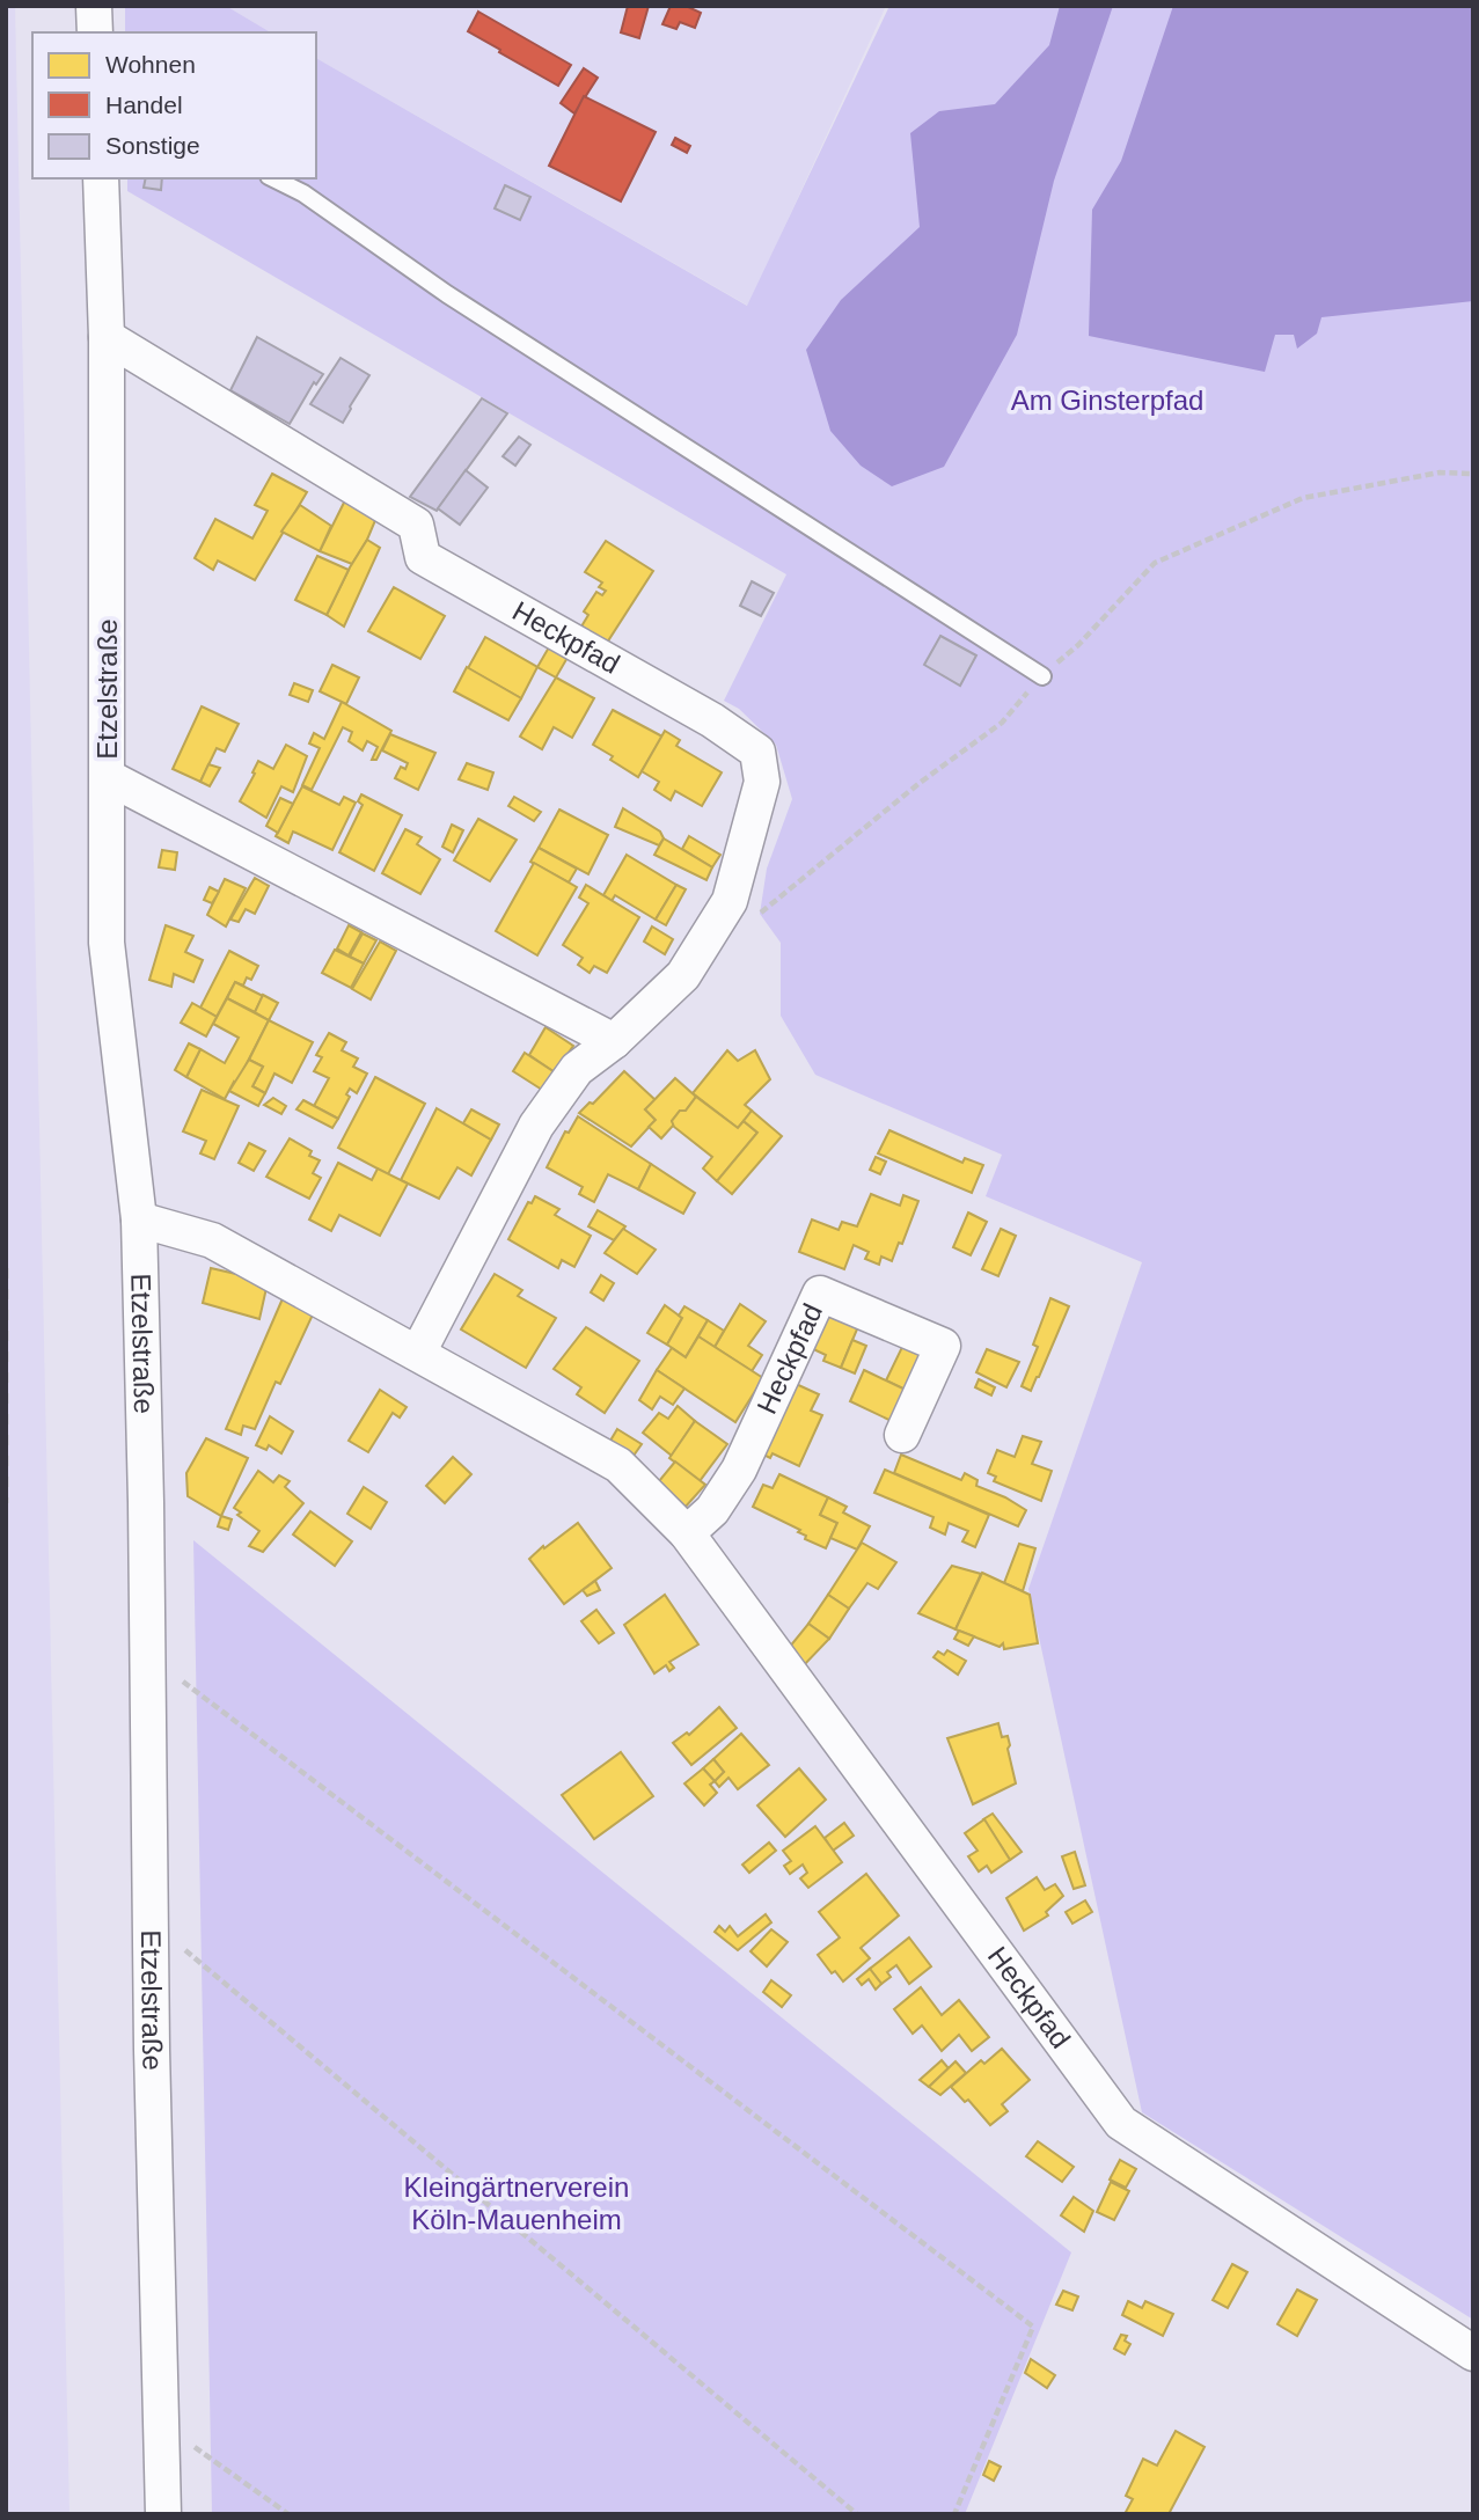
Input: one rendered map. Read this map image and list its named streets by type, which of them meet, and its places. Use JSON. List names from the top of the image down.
{
  "streets": {
    "street": ["Heckpfad", "Etzelstraße"]
  },
  "crossings": [
    ["Heckpfad", "Etzelstraße"]
  ],
  "parks": ["Am Ginsterpfad", "Kleingärtnerverein Köln-Mauenheim"],
  "legend": ["Wohnen", "Handel", "Sonstige"]
}
